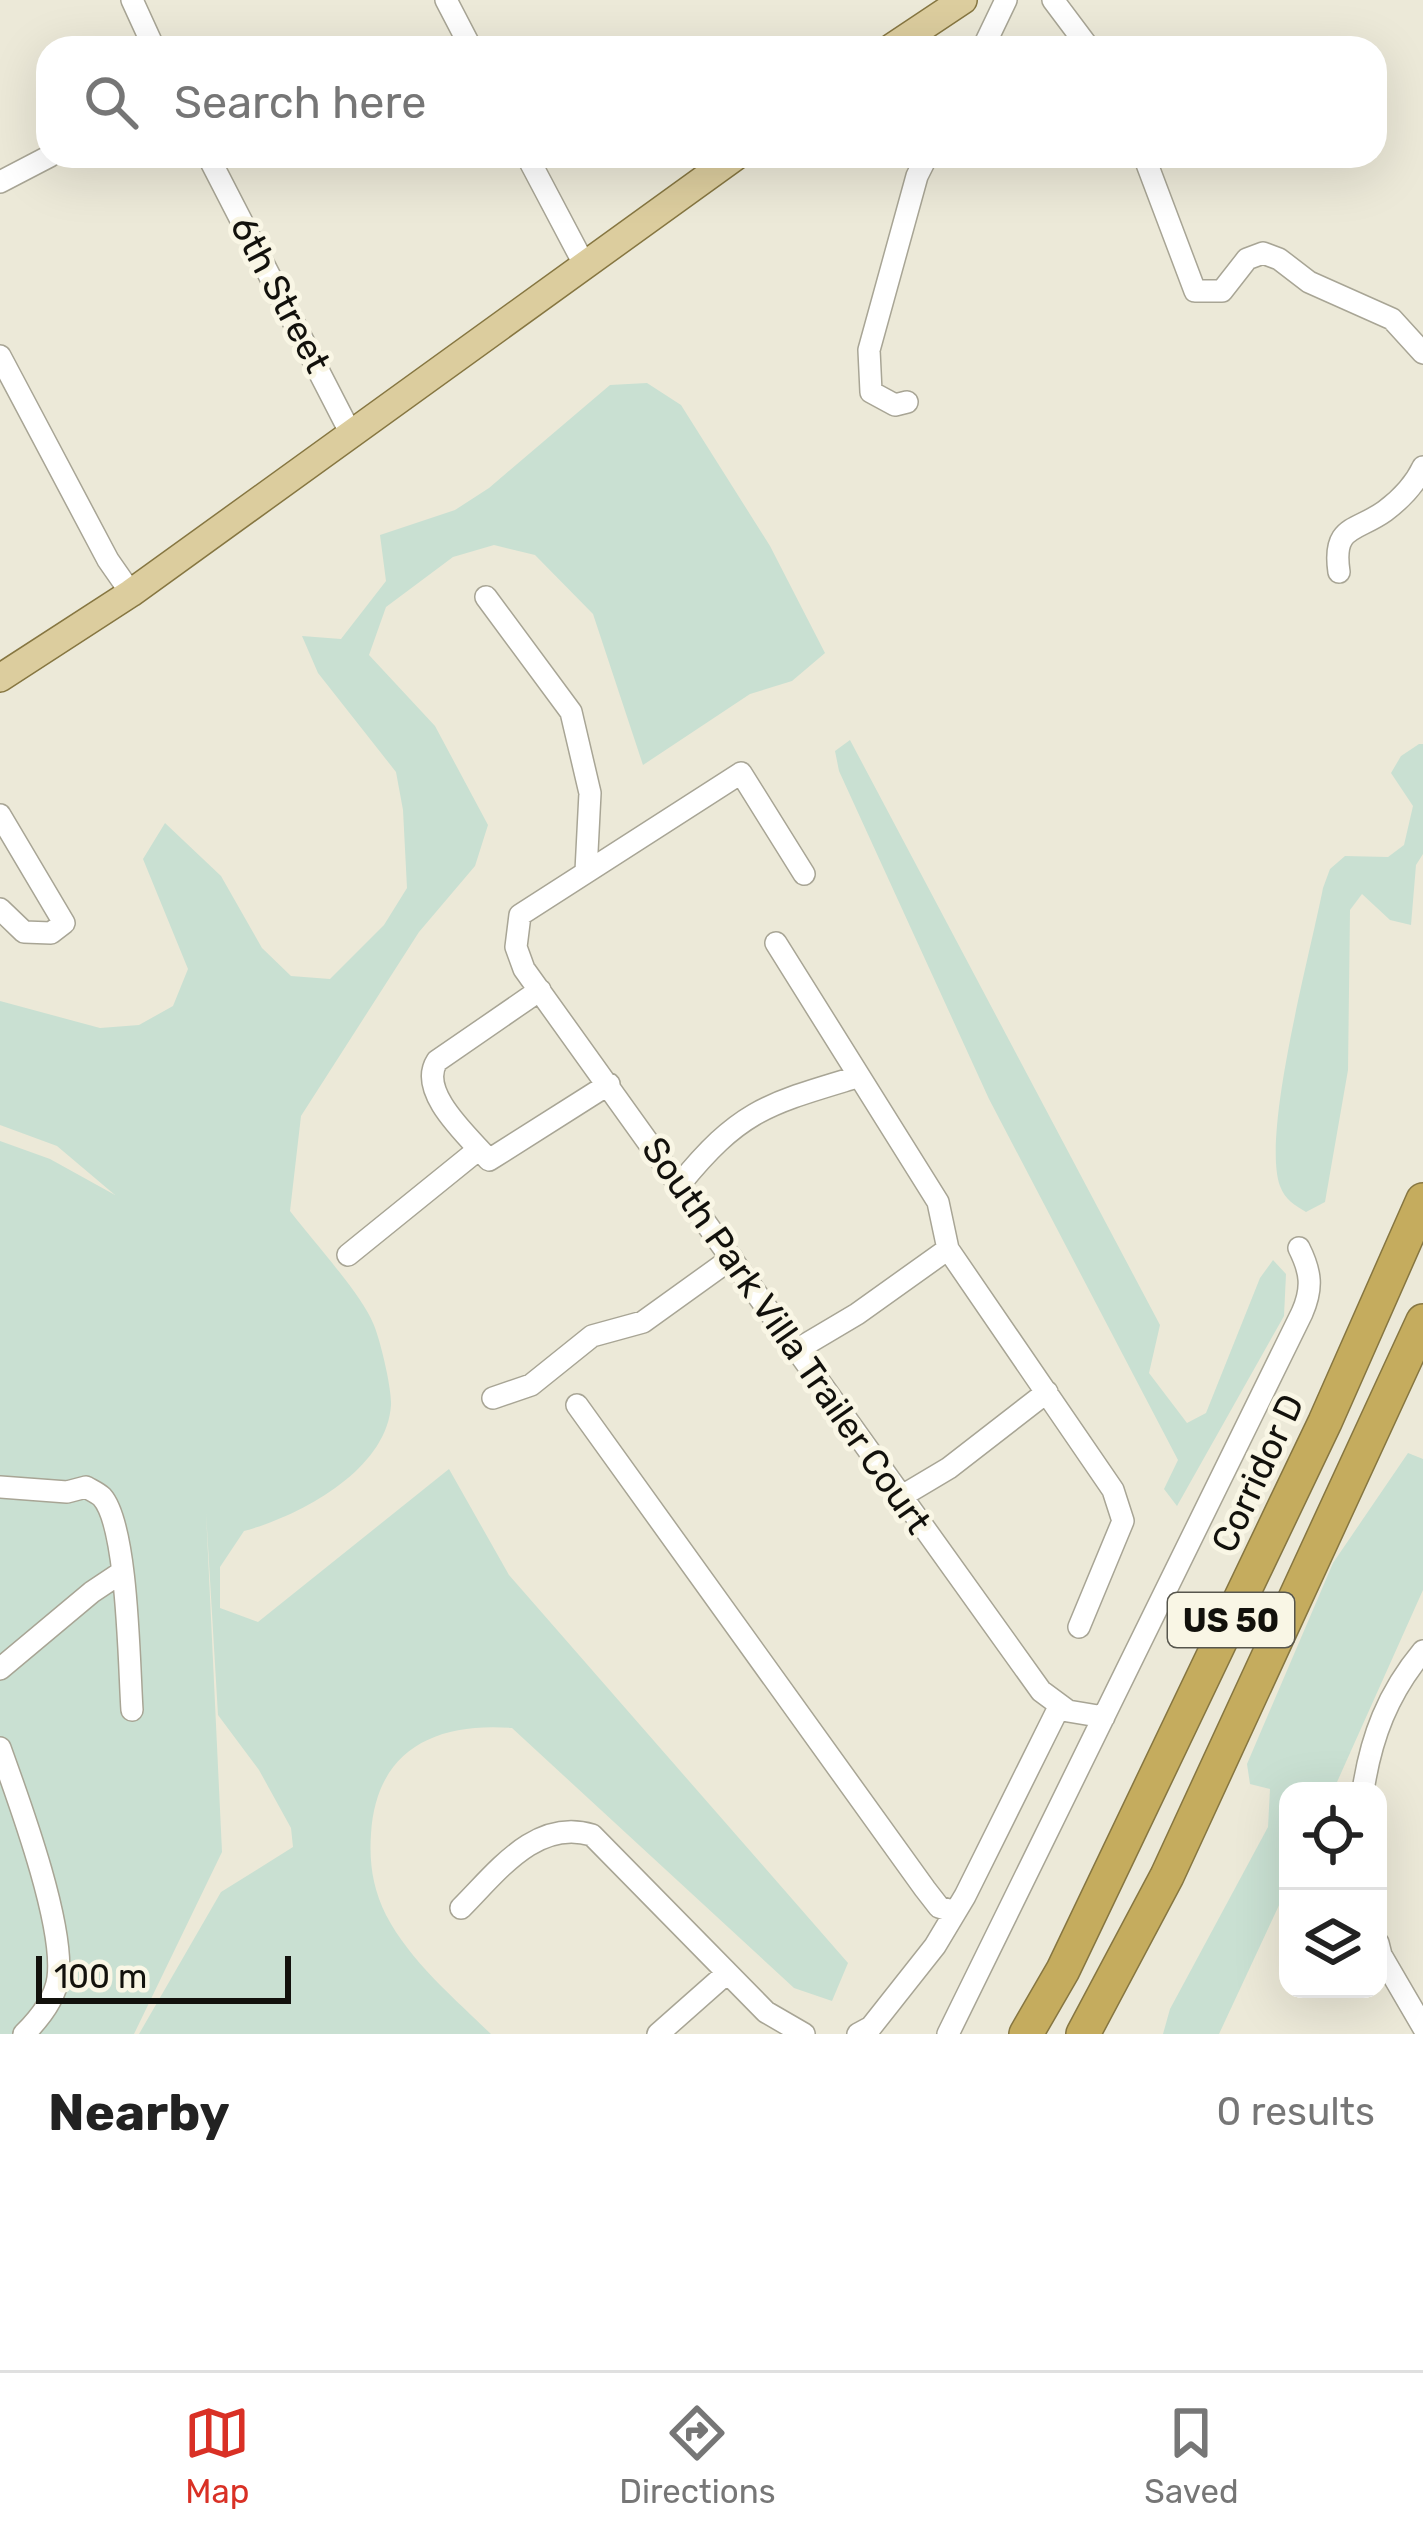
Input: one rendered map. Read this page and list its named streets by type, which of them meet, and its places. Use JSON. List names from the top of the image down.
{
  "streets": {
    "highway": ["Corridor D", "US 50"],
    "street": ["6th Street", "South Park Villa Trailer Court"]
  },
  "scale_bar": "100 m",
  "page": {
    "search": "Search here",
    "scale": "100 m",
    "heading": ["Nearby", "0 results"],
    "nav": ["Map", "Directions", "Saved"]
  }
}
